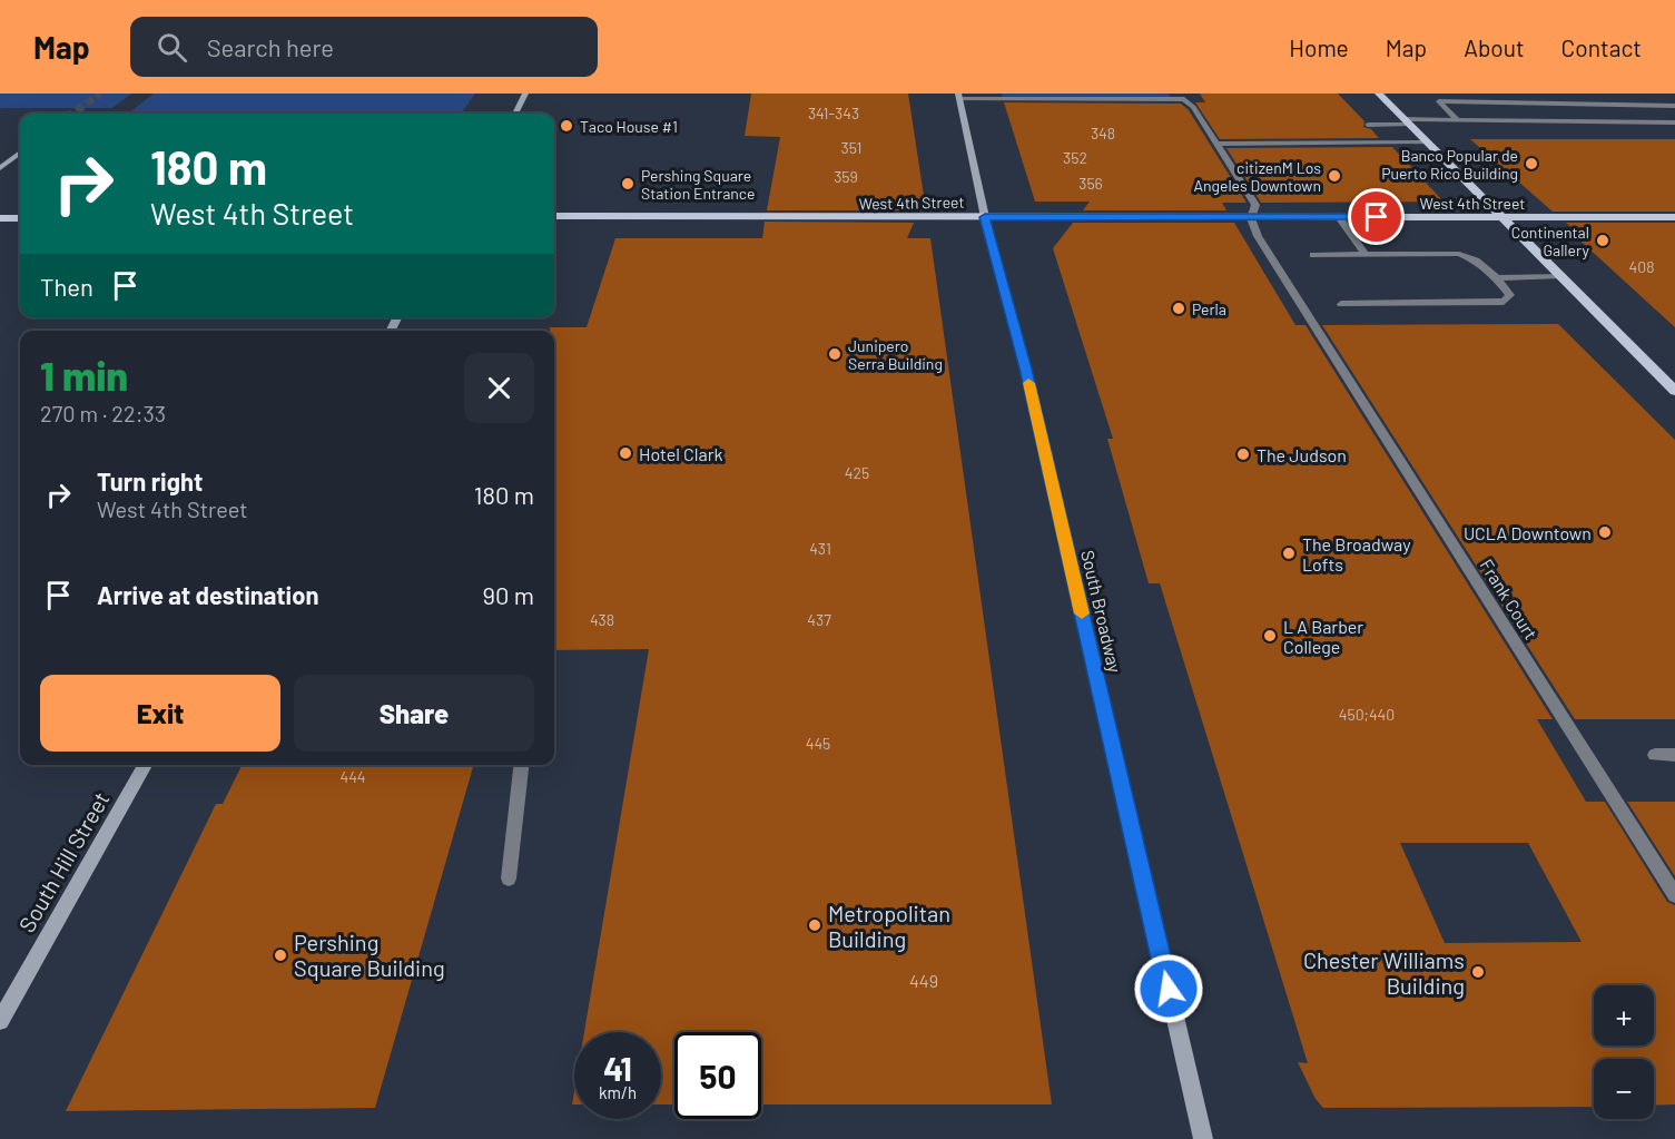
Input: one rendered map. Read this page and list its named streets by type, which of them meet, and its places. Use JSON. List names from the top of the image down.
{
  "streets": {
    "main road": ["West 4th Street", "South Broadway", "South Hill Street"],
    "lane": ["Frank Court"]
  },
  "crossings": [
    ["West 4th Street", "Frank Court"],
    ["West 4th Street", "South Broadway"]
  ],
  "places": [
    "Taco House #1",
    "Banco Popular de Puerto Rico Building",
    "citizenM Los Angeles Downtown",
    "Pershing Square Station Entrance",
    "Continental Gallery",
    "Perla",
    "Junipero Serra Building",
    "Hotel Clark",
    "The Judson",
    "UCLA Downtown",
    "The Broadway Lofts",
    "L A Barber College",
    "Metropolitan Building",
    "Pershing Square Building",
    "Chester Williams Building"
  ],
  "house_numbers": [
    "341-343",
    "348",
    "351",
    "352",
    "359",
    "356",
    "408",
    "425",
    "431",
    "438",
    "437",
    "450;440",
    "445",
    "444",
    "449"
  ],
  "page": {
    "header": "Map",
    "search": "Search here",
    "nav": [
      "Home",
      "Map",
      "About",
      "Contact"
    ],
    "turn": ["180 m", "West 4th Street"],
    "then": "Then",
    "heading": ["1 min", "270 m · 22:33"],
    "list": [
      {
        "name": "Turn right",
        "note": "West 4th Street",
        "value": "180 m"
      },
      {
        "name": "Arrive at destination",
        "value": "90 m"
      }
    ],
    "buttons": ["Exit", "Share"],
    "map_buttons": ["+", "−"],
    "speed": "41 km/h",
    "limit": "50"
  }
}
